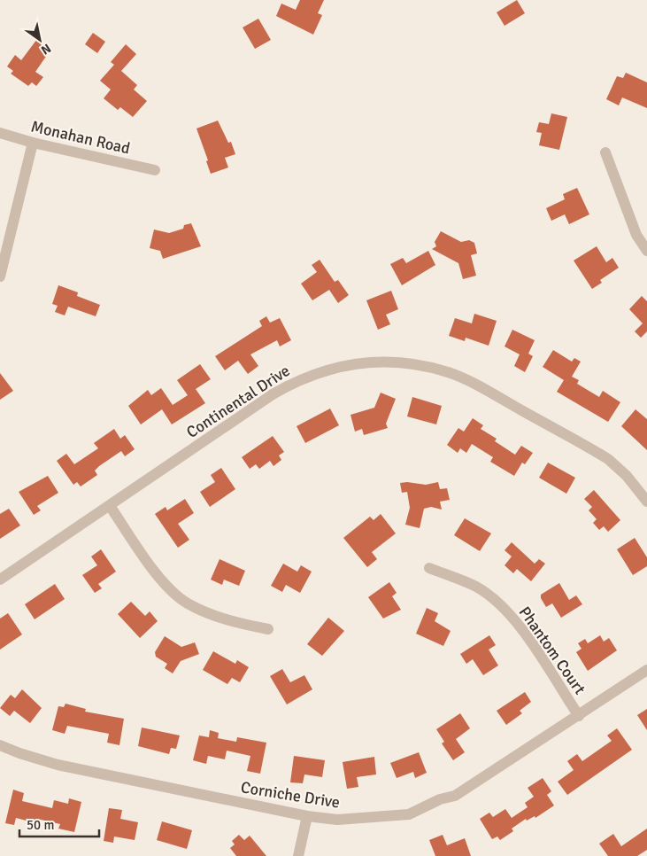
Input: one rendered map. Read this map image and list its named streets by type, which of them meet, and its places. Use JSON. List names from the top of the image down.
{
  "streets": {
    "street": [
      "Monahan Road",
      "Continental Drive",
      "Phantom Court",
      "Corniche Drive"
    ]
  },
  "crossings": [
    ["Phantom Court", "Corniche Drive"]
  ],
  "scale_bar": "50 m",
  "north": "bottom right"
}
